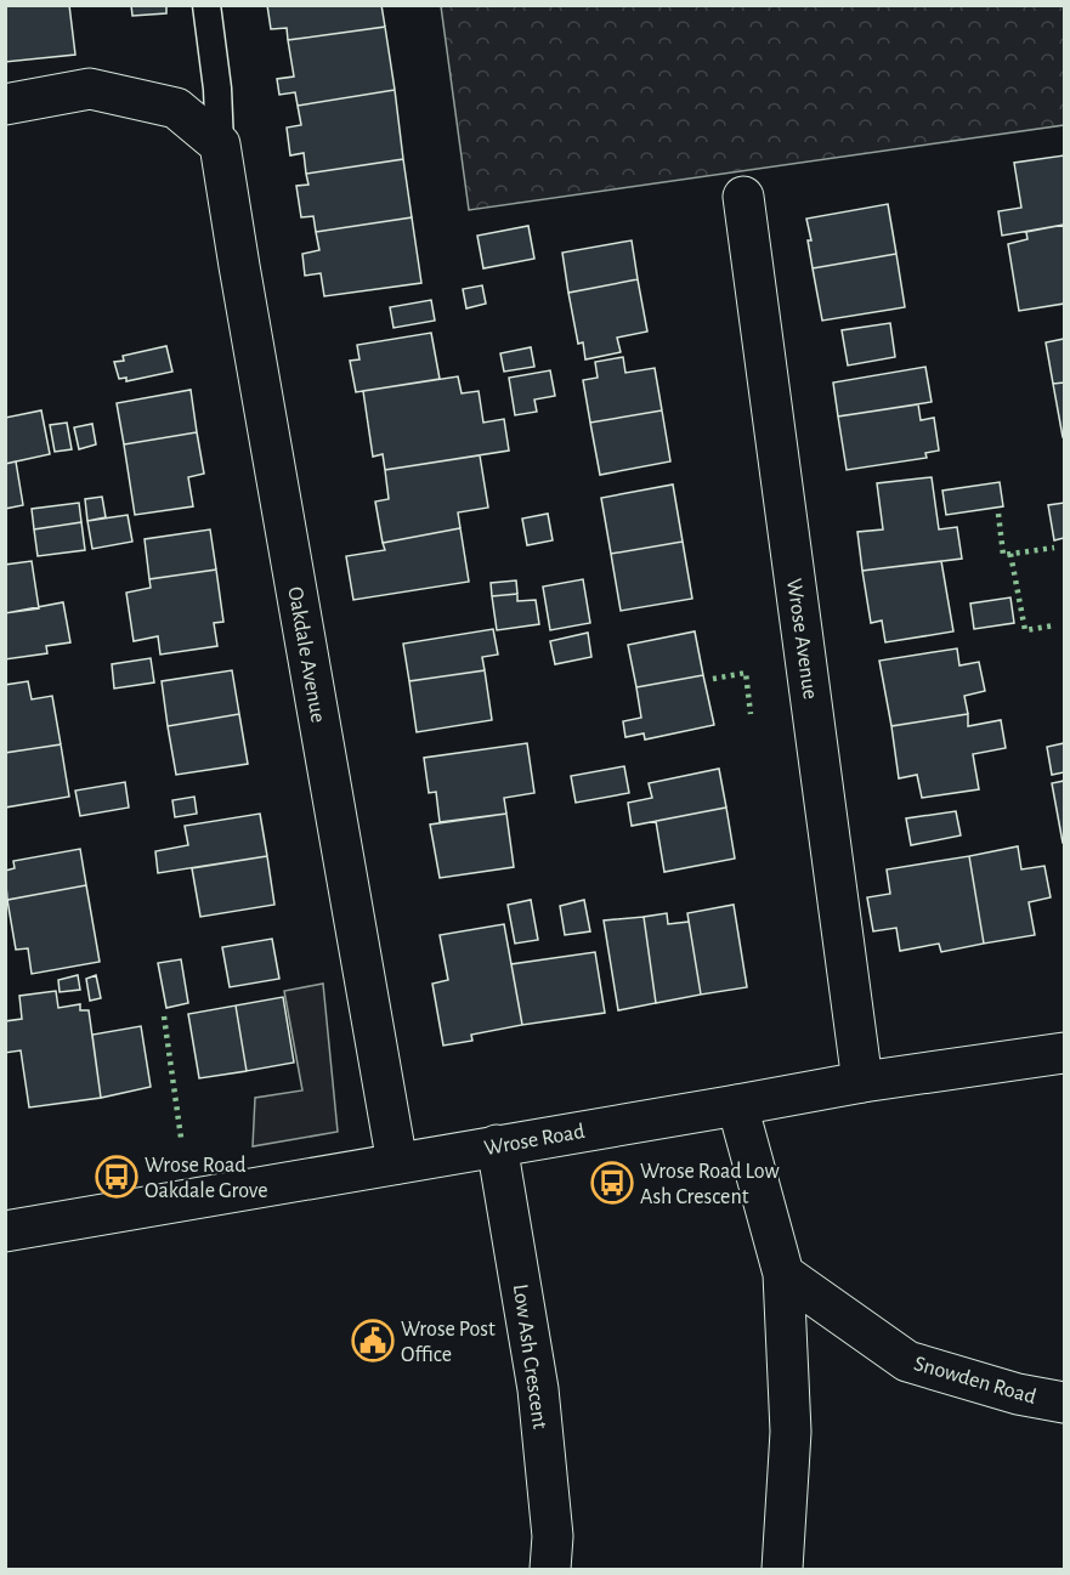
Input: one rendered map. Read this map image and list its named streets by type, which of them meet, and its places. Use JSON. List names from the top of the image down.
{
  "streets": {
    "street": [
      "Wrose Avenue",
      "Oakdale Avenue",
      "Wrose Road",
      "Low Ash Crescent",
      "Snowden Road"
    ]
  },
  "crossings": [
    ["Wrose Avenue", "Wrose Road"],
    ["Oakdale Avenue", "Wrose Road"],
    ["Wrose Road", "Low Ash Crescent"]
  ],
  "places": {
    "bus stop": ["Wrose Road Oakdale Grove", "Wrose Road Low Ash Crescent"],
    "public building": ["Wrose Post Office"]
  }
}
